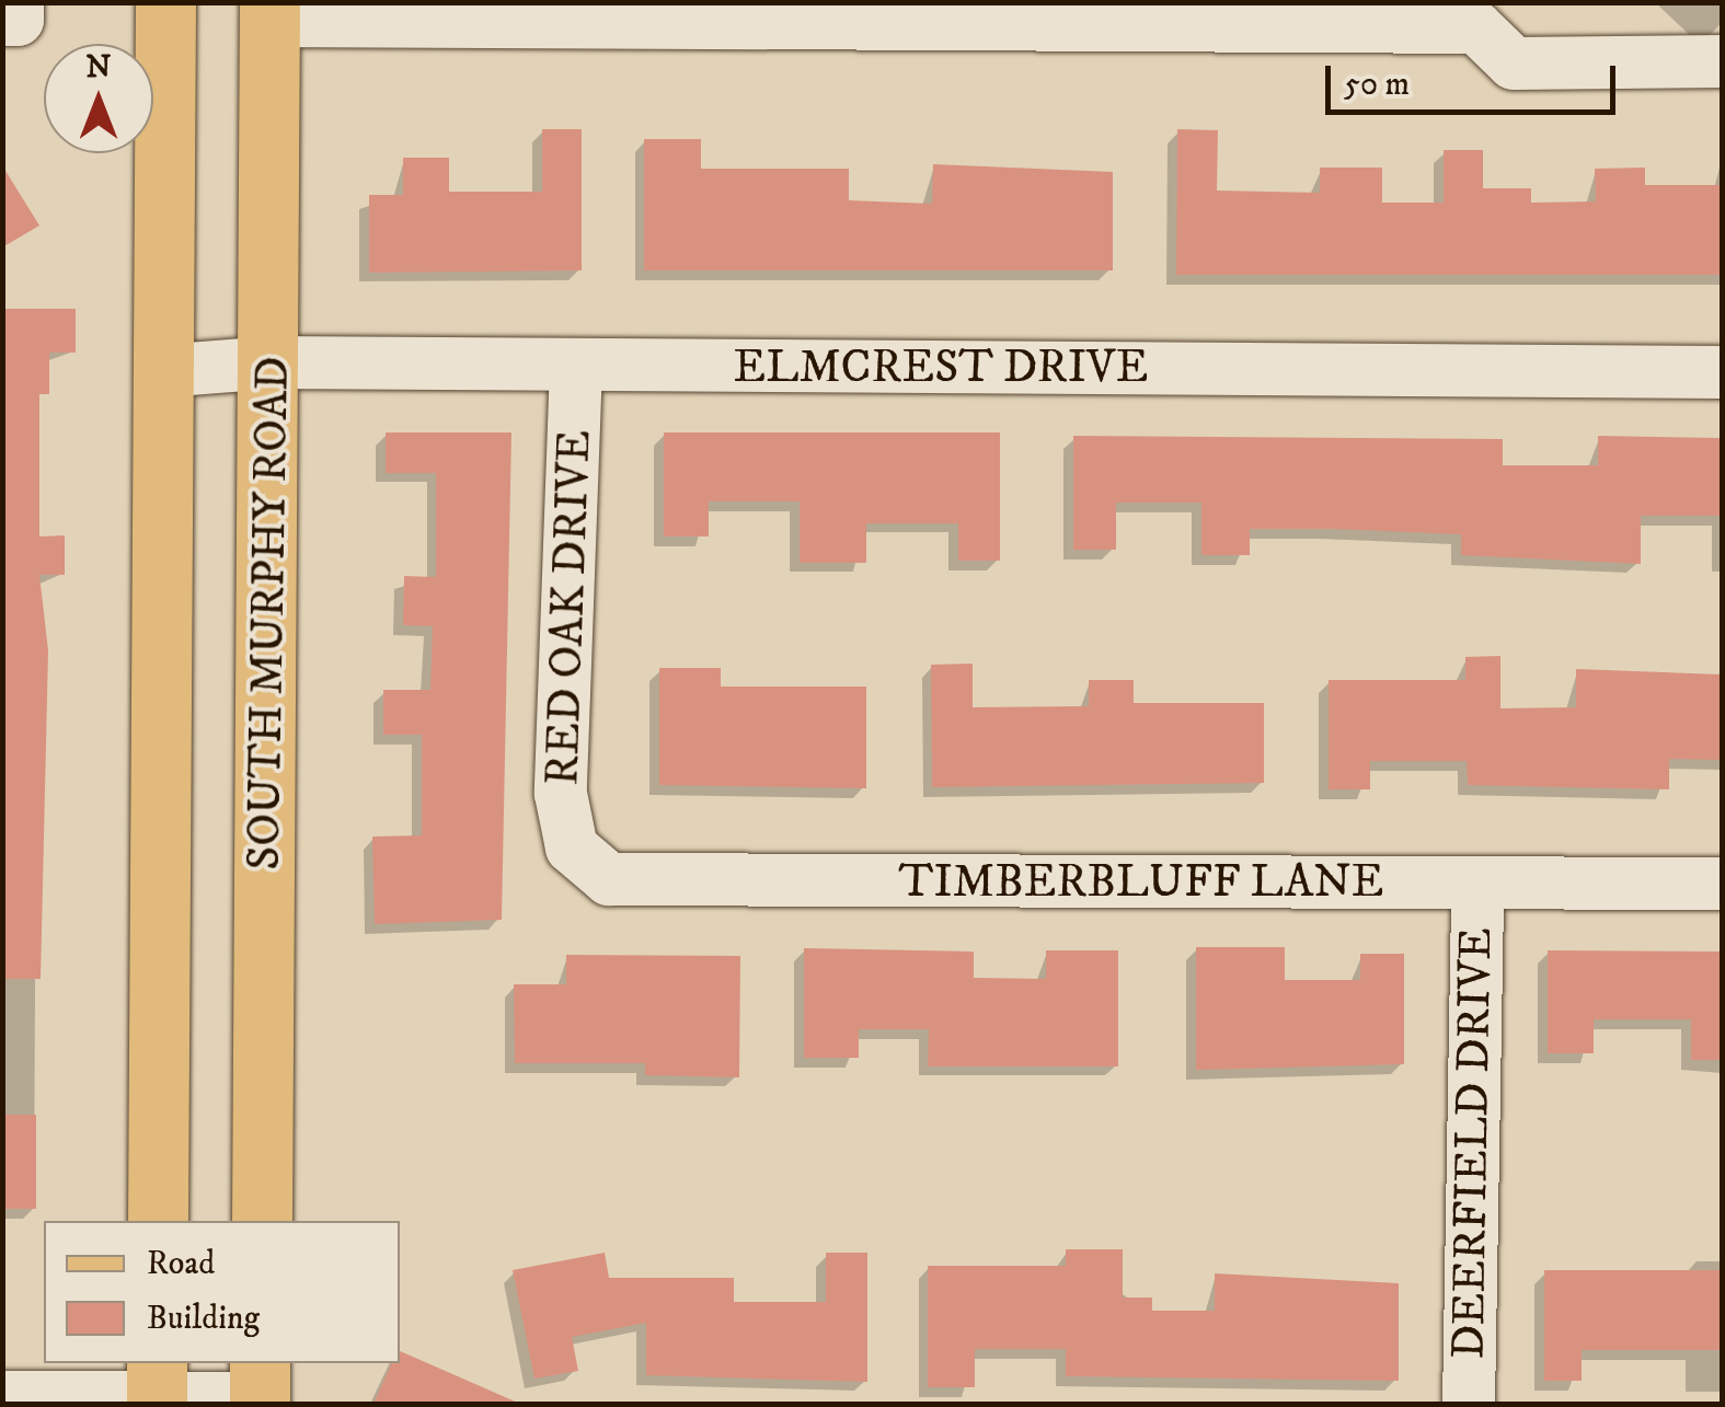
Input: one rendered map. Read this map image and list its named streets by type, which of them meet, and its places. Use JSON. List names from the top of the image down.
{
  "streets": {
    "main road": ["SOUTH MURPHY ROAD"],
    "street": [
      "ELMCREST DRIVE",
      "RED OAK DRIVE",
      "TIMBERBLUFF LANE",
      "DEERFIELD DRIVE"
    ]
  },
  "crossings": [
    ["ELMCREST DRIVE", "RED OAK DRIVE"],
    ["ELMCREST DRIVE", "SOUTH MURPHY ROAD"],
    ["RED OAK DRIVE", "TIMBERBLUFF LANE"],
    ["TIMBERBLUFF LANE", "DEERFIELD DRIVE"]
  ],
  "legend": ["Road", "Building"],
  "scale_bar": "50 m",
  "north": "top"
}
